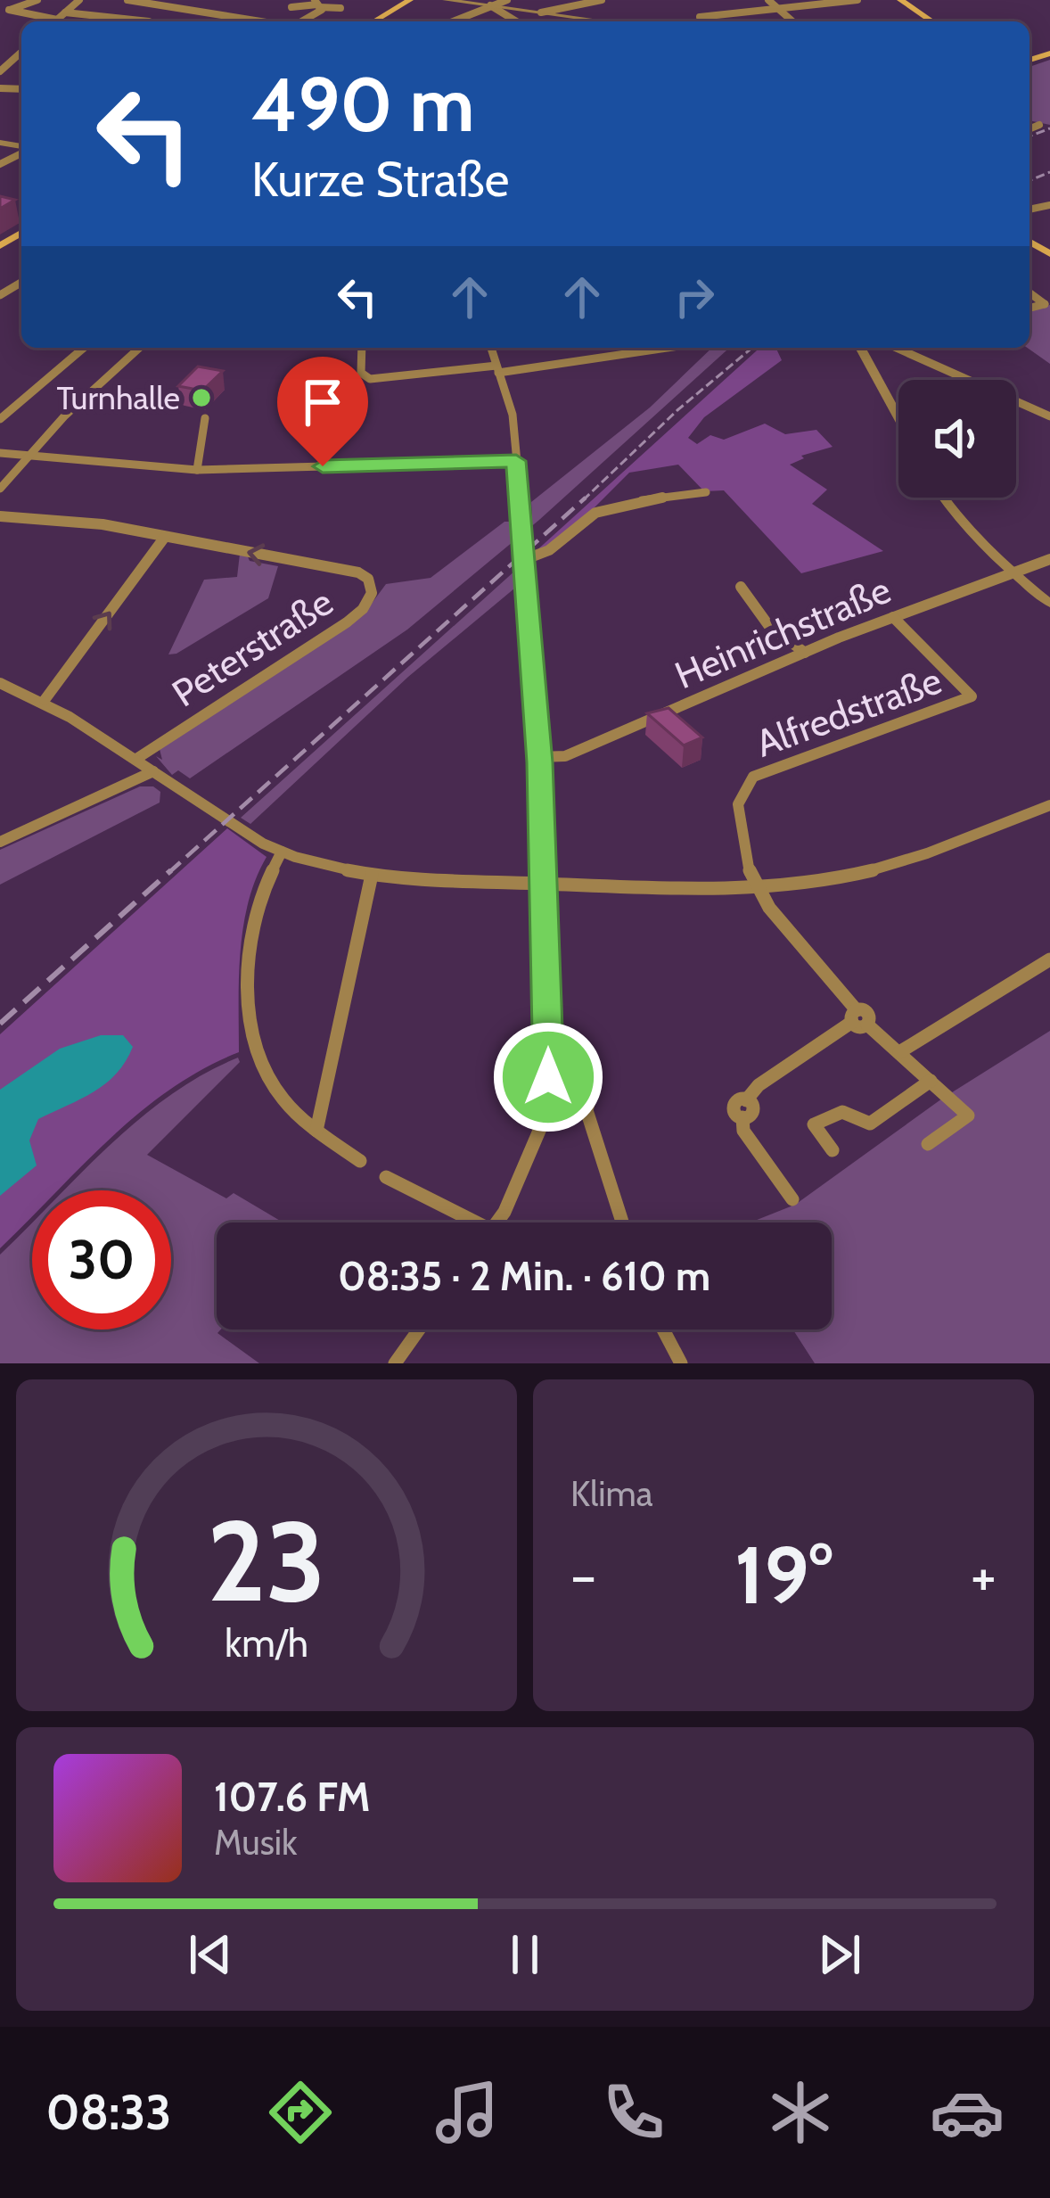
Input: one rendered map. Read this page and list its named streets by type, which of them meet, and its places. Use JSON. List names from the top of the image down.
{
  "streets": {
    "street": ["Heinrichstraße", "Peterstraße", "Alfredstraße"]
  },
  "crossings": [
    ["Heinrichstraße", "Alfredstraße"]
  ],
  "places": ["Turnhalle"],
  "page": {
    "turn": ["490 m", "Kurze Straße"],
    "limit": "30",
    "trip": "08:35 · 2 Min. · 610 m",
    "tile": "Klima",
    "heat": ["−", "19°", "+"],
    "song": ["107.6 FM", "Musik"],
    "tabs": "08:33",
    "gauge": ["23", "km/h"]
  }
}
